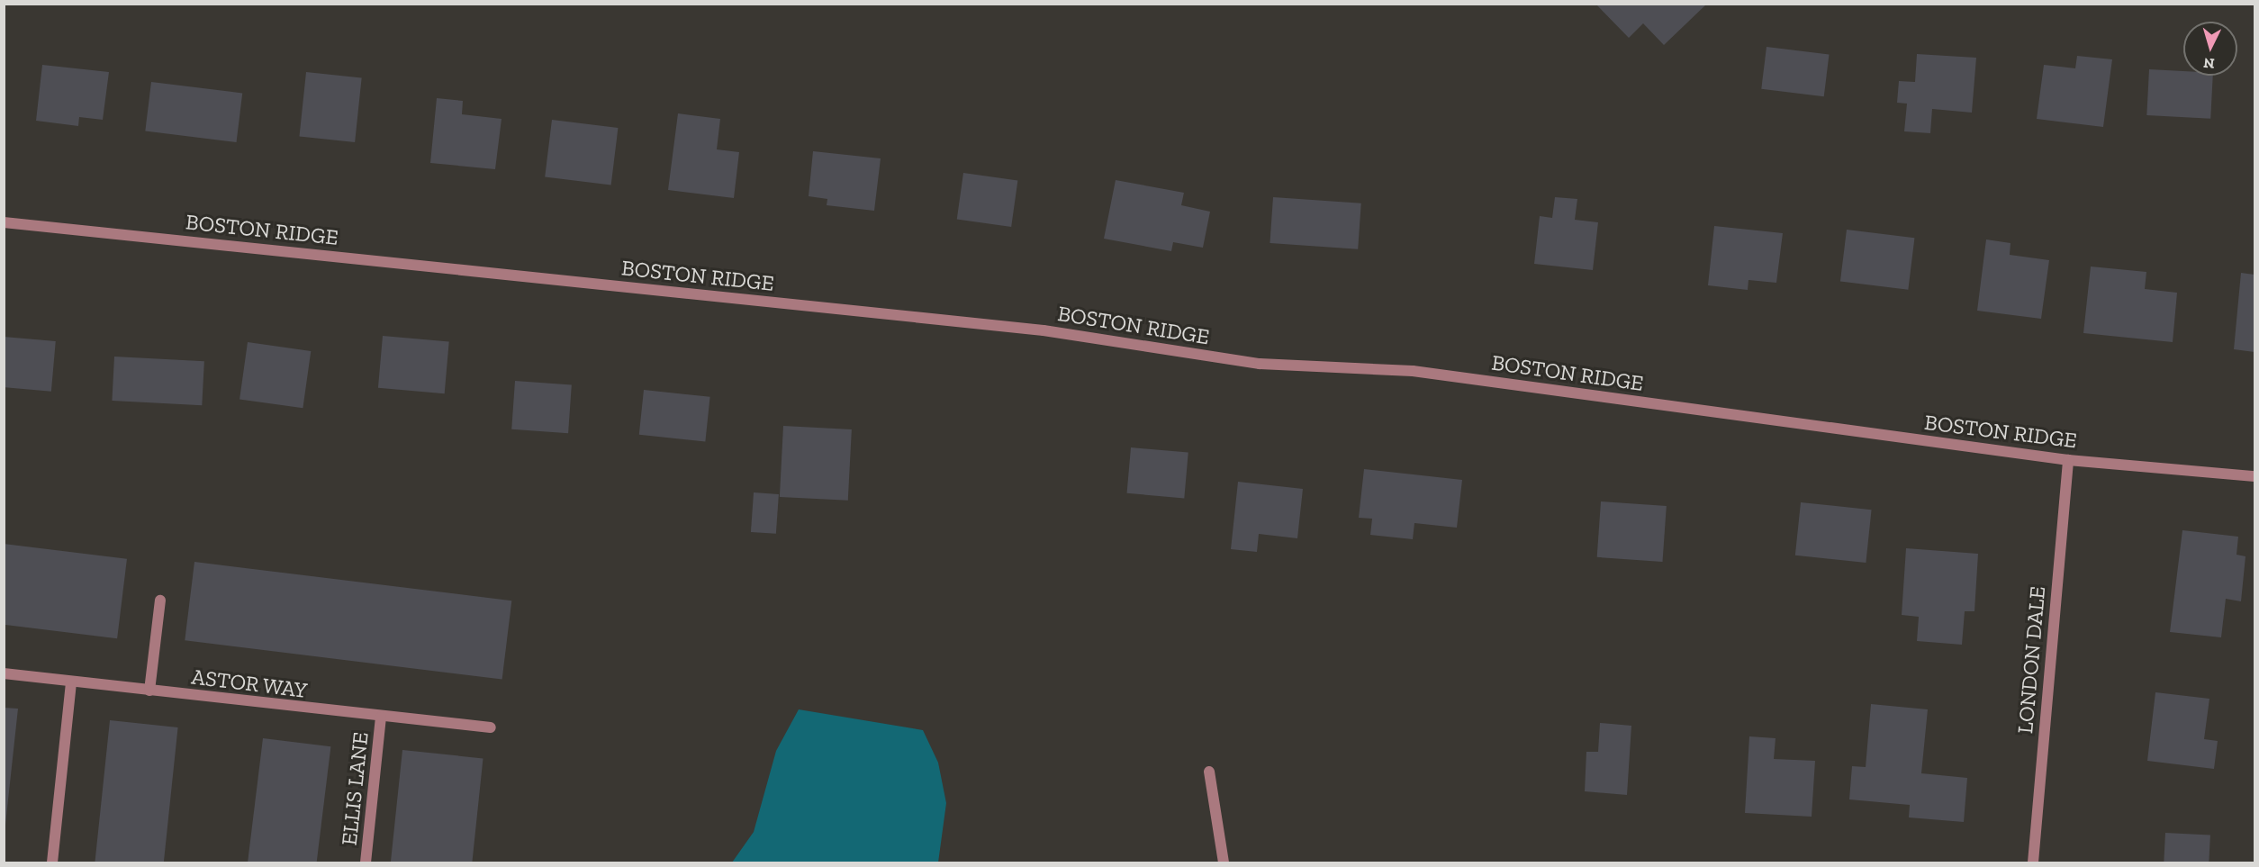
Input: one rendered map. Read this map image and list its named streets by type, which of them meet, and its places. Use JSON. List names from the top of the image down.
{
  "streets": {
    "street": [
      "BOSTON RIDGE",
      "LONDON DALE",
      "ASTOR WAY",
      "ELLIS LANE"
    ]
  },
  "crossings": [
    ["BOSTON RIDGE", "LONDON DALE"],
    ["ASTOR WAY", "ELLIS LANE"]
  ],
  "north": "bottom"
}
